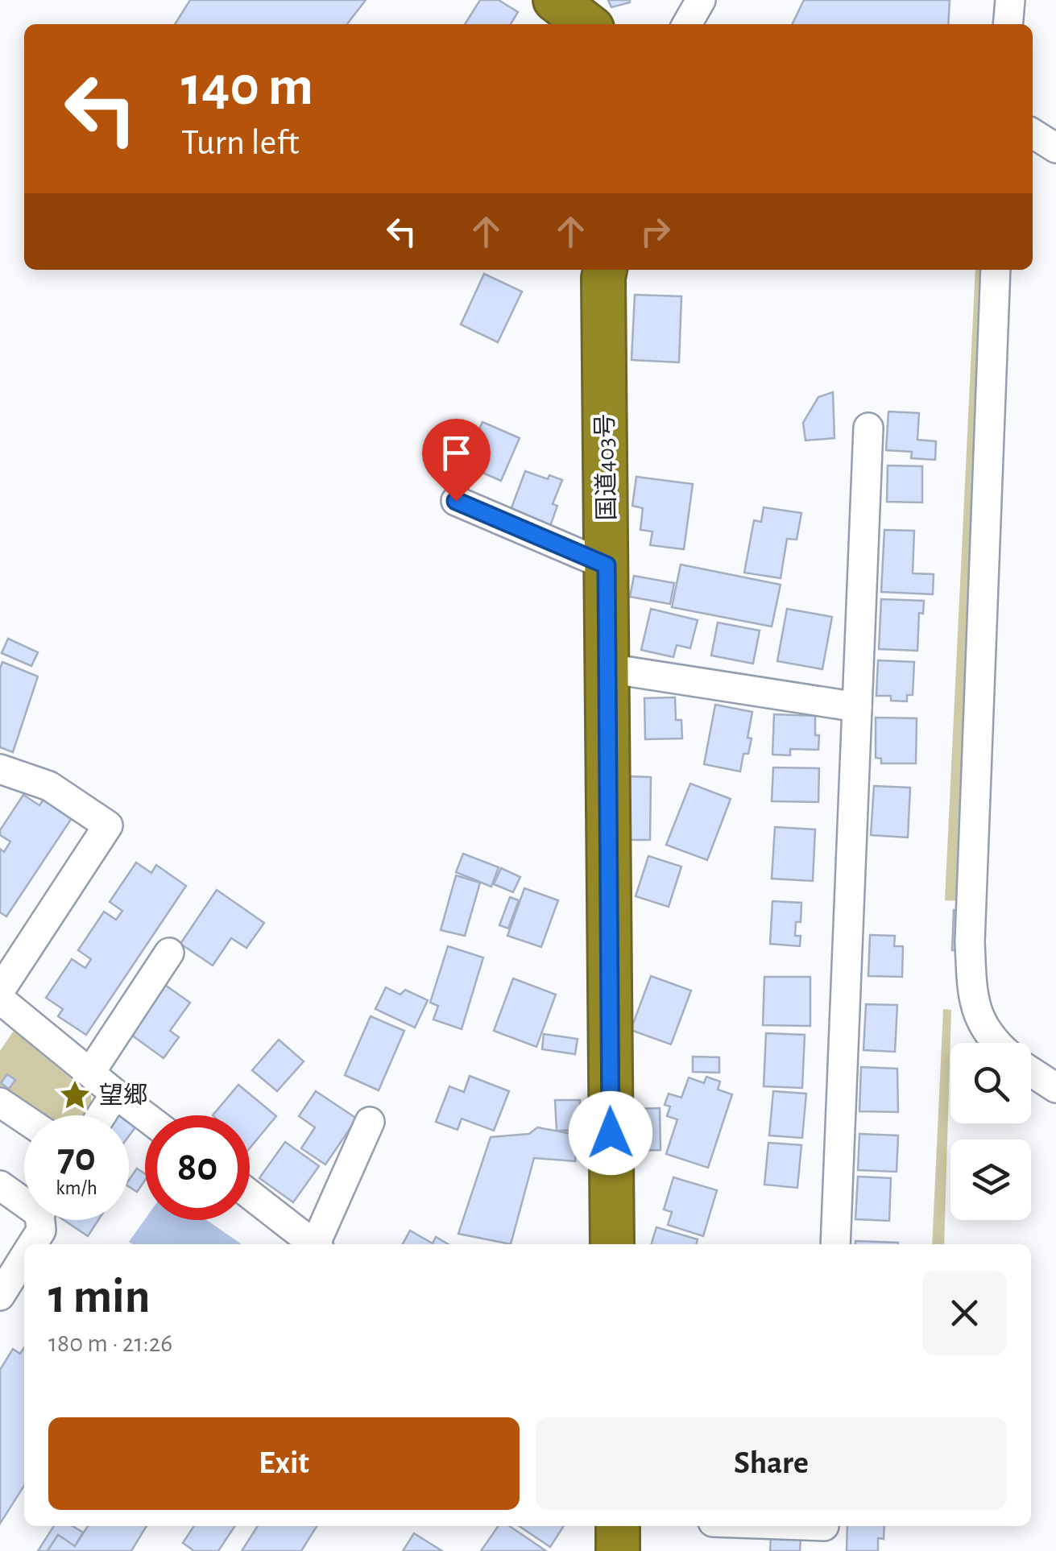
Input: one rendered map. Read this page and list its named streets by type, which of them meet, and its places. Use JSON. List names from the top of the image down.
{
  "streets": {
    "highway": ["国道403号"]
  },
  "places": {
    "place": ["望郷"]
  },
  "page": {
    "turn": ["140 m", "Turn left"],
    "speed": "70 km/h",
    "limit": "80",
    "heading": ["1 min", "180 m · 21:26"],
    "buttons": ["Exit", "Share"]
  }
}
